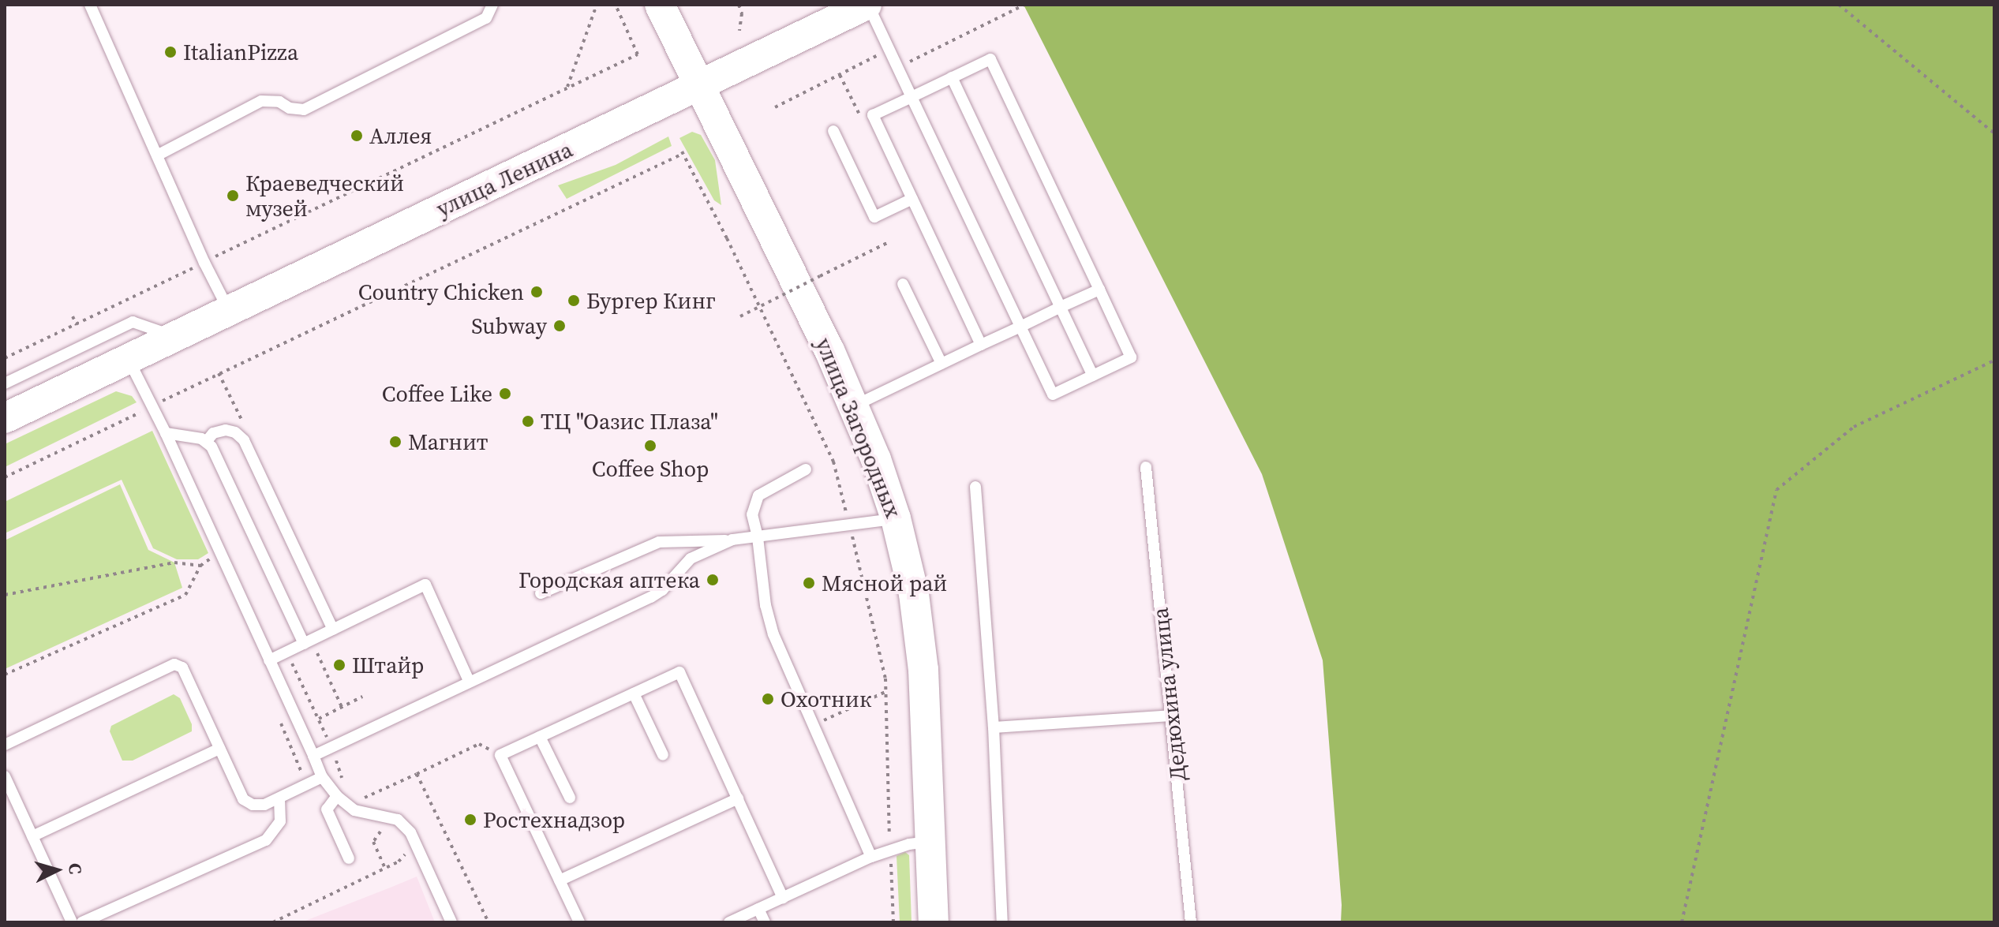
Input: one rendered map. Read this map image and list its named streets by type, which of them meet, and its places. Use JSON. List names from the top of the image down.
{
  "streets": {
    "main road": ["улица Ленина", "улица Загородных"],
    "lane": ["Дедюхина улица"]
  },
  "crossings": [
    ["улица Ленина", "улица Загородных"]
  ],
  "places": [
    "ItalianPizza",
    "Аллея",
    "Краеведческий музей",
    "Country Chicken",
    "Бургер Кинг",
    "Subway",
    "Coffee Like",
    "ТЦ \"Оазис Плаза\"",
    "Магнит",
    "Coffee Shop",
    "Городская аптека",
    "Мясной рай",
    "Штайр",
    "Охотник",
    "Ростехнадзор"
  ],
  "north": "right"
}
